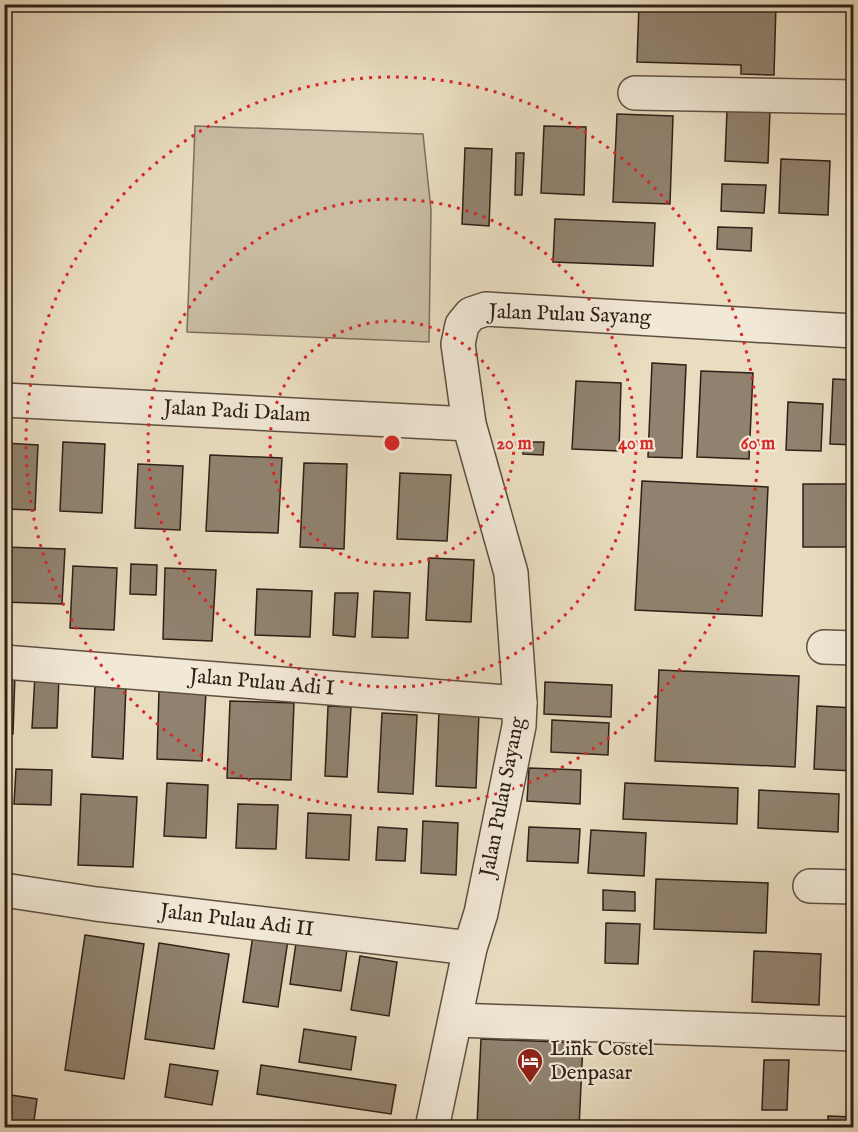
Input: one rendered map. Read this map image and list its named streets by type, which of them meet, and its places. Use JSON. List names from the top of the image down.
{
  "streets": {
    "street": [
      "Jalan Pulau Sayang",
      "Jalan Padi Dalam",
      "Jalan Pulau Adi I",
      "Jalan Pulau Adi II"
    ]
  },
  "crossings": [
    ["Jalan Pulau Sayang", "Jalan Padi Dalam"],
    ["Jalan Pulau Sayang", "Jalan Pulau Adi I"],
    ["Jalan Pulau Sayang", "Jalan Pulau Adi II"]
  ],
  "places": {
    "hotel": ["Link Costel Denpasar"]
  },
  "rings": ["20 m", "40 m", "60 m"]
}
